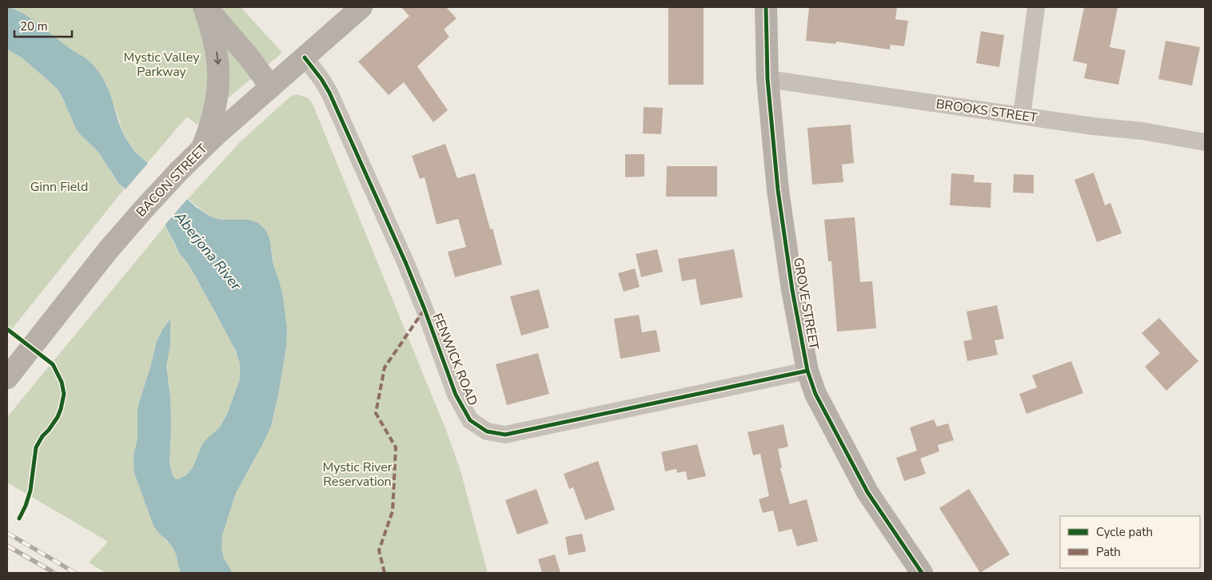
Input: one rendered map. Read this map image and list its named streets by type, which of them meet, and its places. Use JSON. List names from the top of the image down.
{
  "streets": {
    "main road": ["BACON STREET", "GROVE STREET"],
    "street": ["BROOKS STREET", "FENWICK ROAD"]
  },
  "crossings": [
    ["BROOKS STREET", "GROVE STREET"],
    ["BACON STREET", "FENWICK ROAD"],
    ["GROVE STREET", "FENWICK ROAD"]
  ],
  "water": ["Aberjona River"],
  "parks": ["Mystic Valley Parkway", "Ginn Field", "Mystic River Reservation"],
  "legend": ["Cycle path", "Path"],
  "scale_bar": "20 m"
}
